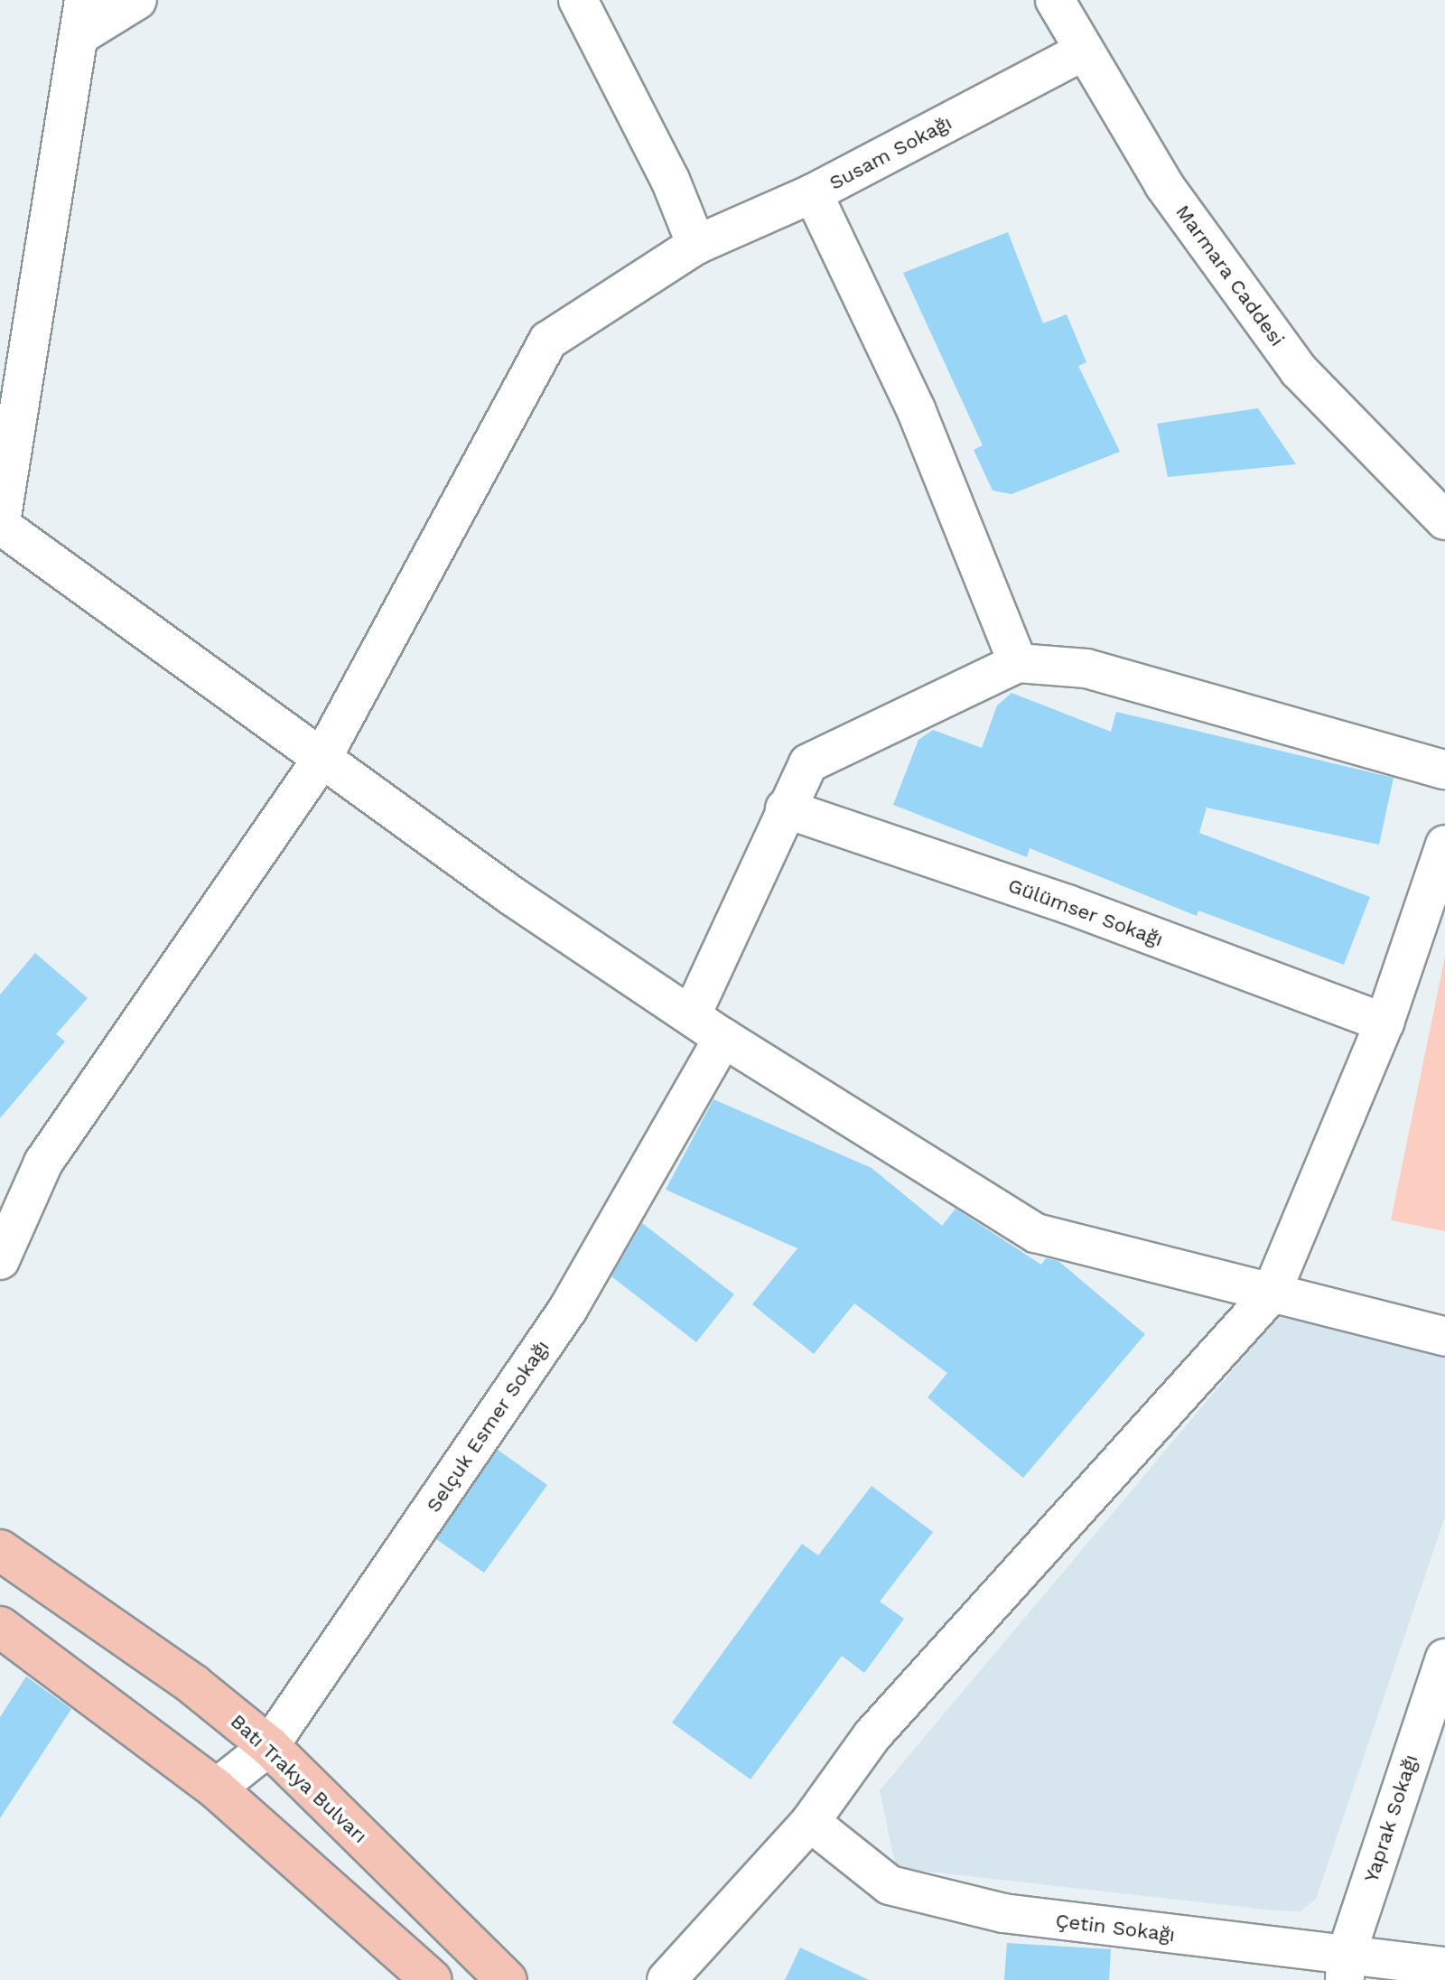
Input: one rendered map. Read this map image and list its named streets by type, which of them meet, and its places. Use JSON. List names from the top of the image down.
{
  "streets": {
    "main road": ["Batı Trakya Bulvarı"],
    "street": [
      "Susam Sokağı",
      "Marmara Caddesi",
      "Gülümser Sokağı",
      "Selçuk Esmer Sokağı",
      "Yaprak Sokağı",
      "Çetin Sokağı"
    ]
  },
  "crossings": [
    ["Susam Sokağı", "Marmara Caddesi"],
    ["Selçuk Esmer Sokağı", "Batı Trakya Bulvarı"],
    ["Yaprak Sokağı", "Çetin Sokağı"]
  ]
}
